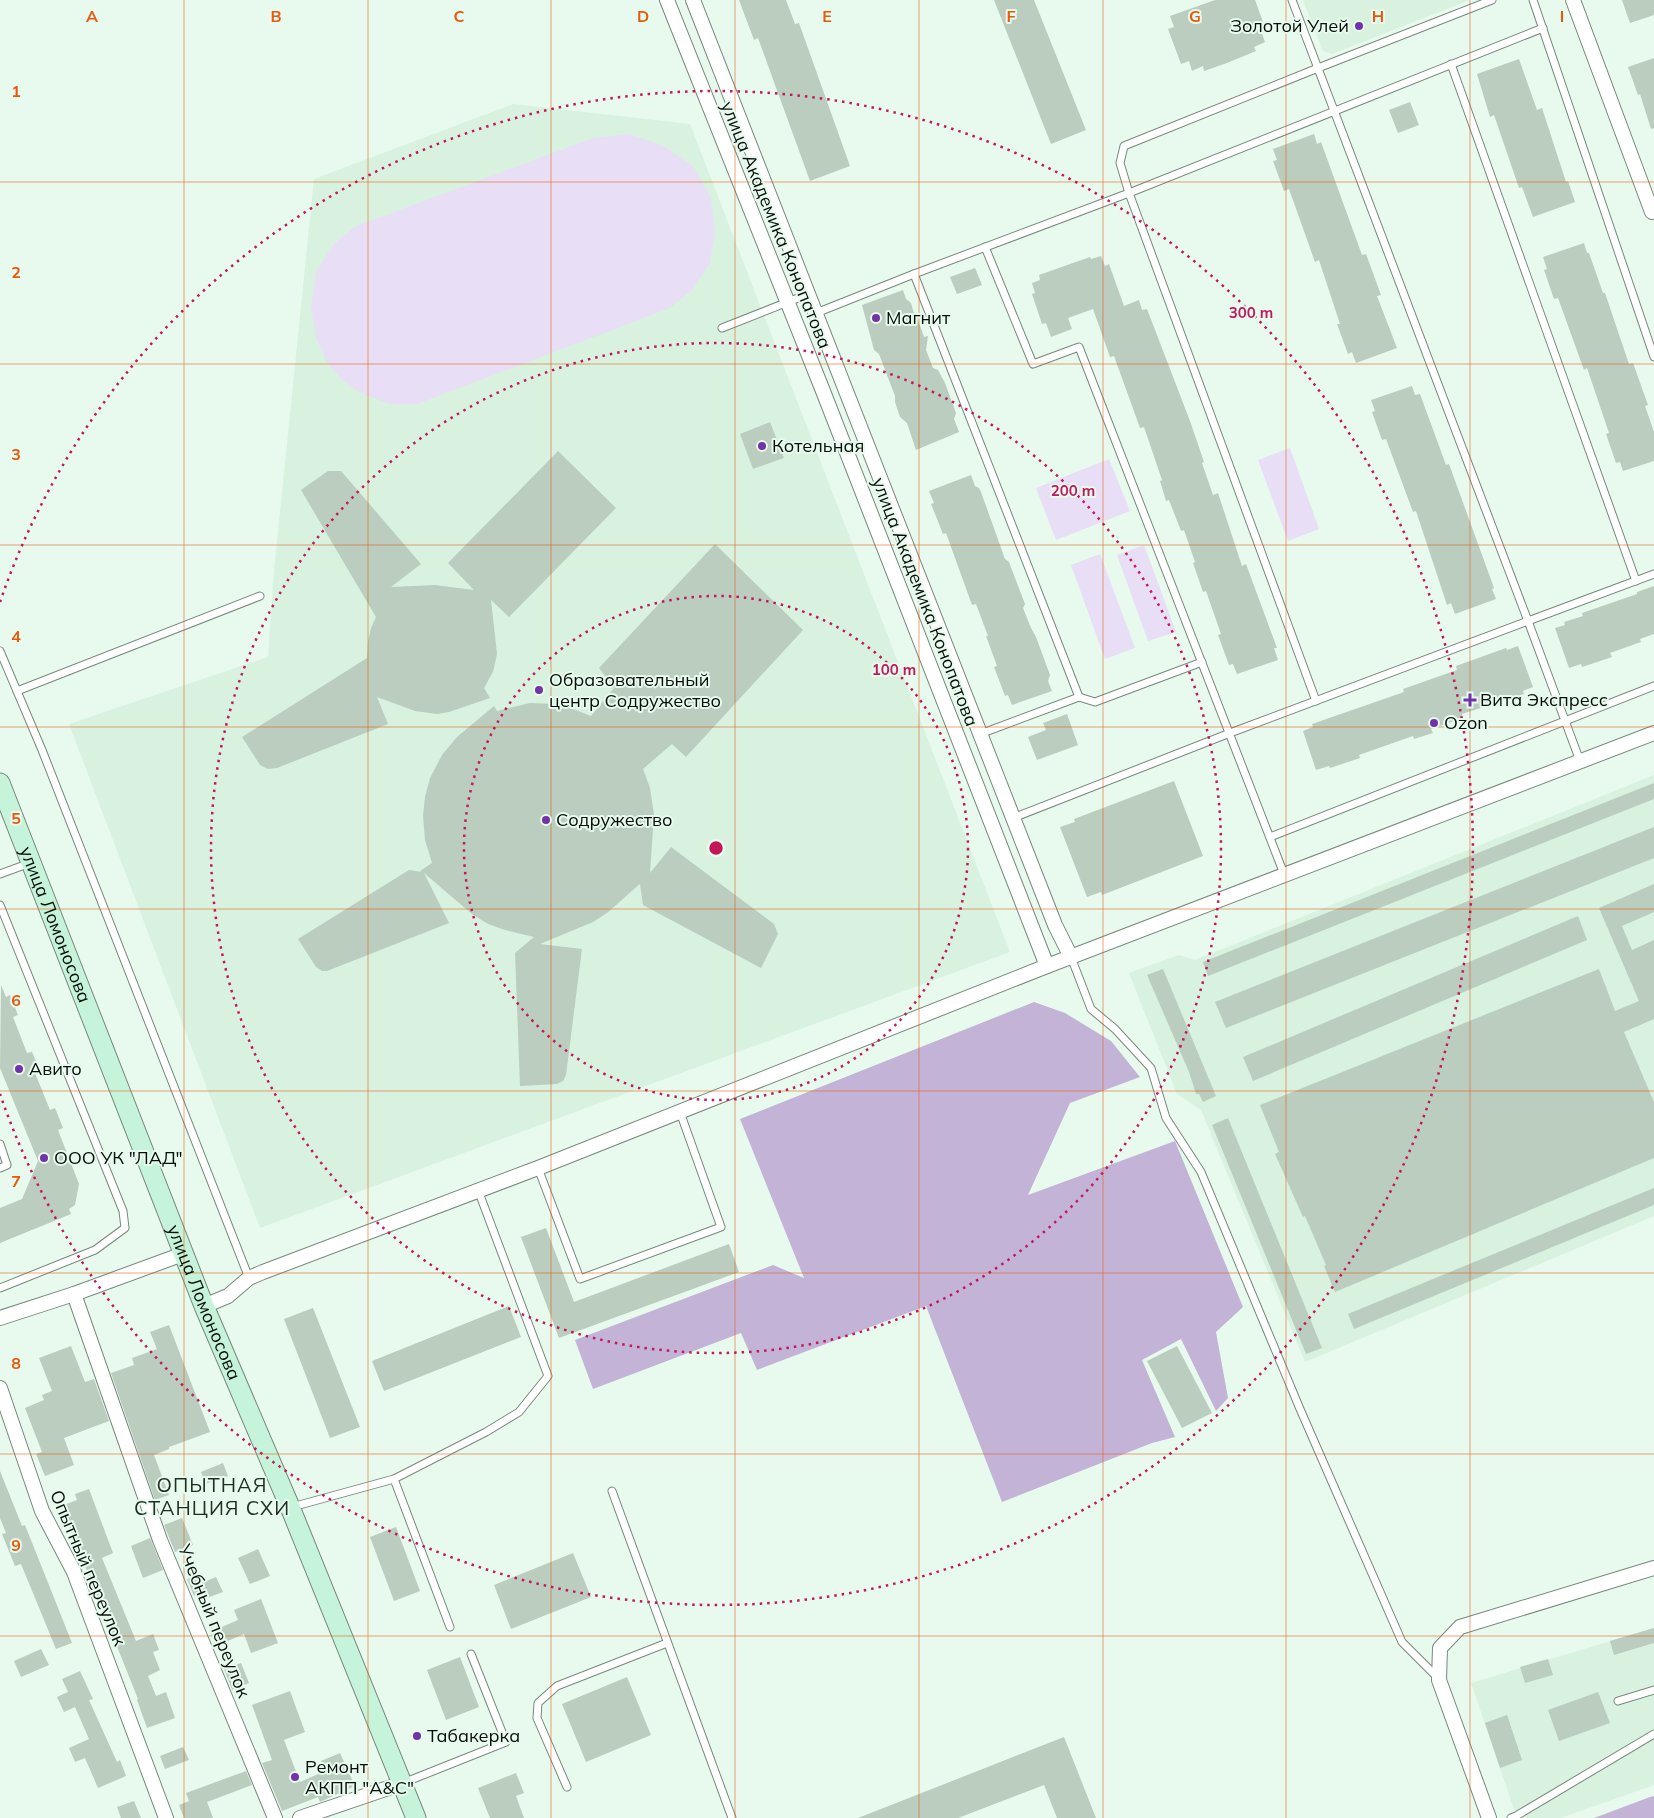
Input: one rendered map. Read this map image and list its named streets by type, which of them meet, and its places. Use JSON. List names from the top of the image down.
{
  "streets": {
    "main road": ["улица Ломоносова"],
    "street": ["улица Академика Конопатова", "Опытный переулок", "Учебный переулок"]
  },
  "districts": ["ОПЫТНАЯ СТАНЦИЯ СХИ"],
  "places": {
    "other": [
      "Золотой Улей",
      "Магнит",
      "Котельная",
      "Образовательный центр Содружество",
      "Ozon",
      "Содружество",
      "Авито",
      "ООО УК \"ЛАД\"",
      "Табакерка",
      "Ремонт АКПП \"A&C\""
    ],
    "health": ["Вита Экспресс"]
  },
  "grid": {
    "columns": [
      "A",
      "B",
      "C",
      "D",
      "E",
      "F",
      "G",
      "H",
      "I"
    ],
    "rows": [
      "1",
      "2",
      "3",
      "4",
      "5",
      "6",
      "7",
      "8",
      "9"
    ]
  },
  "rings": ["300 m", "200 m", "100 m"]
}
